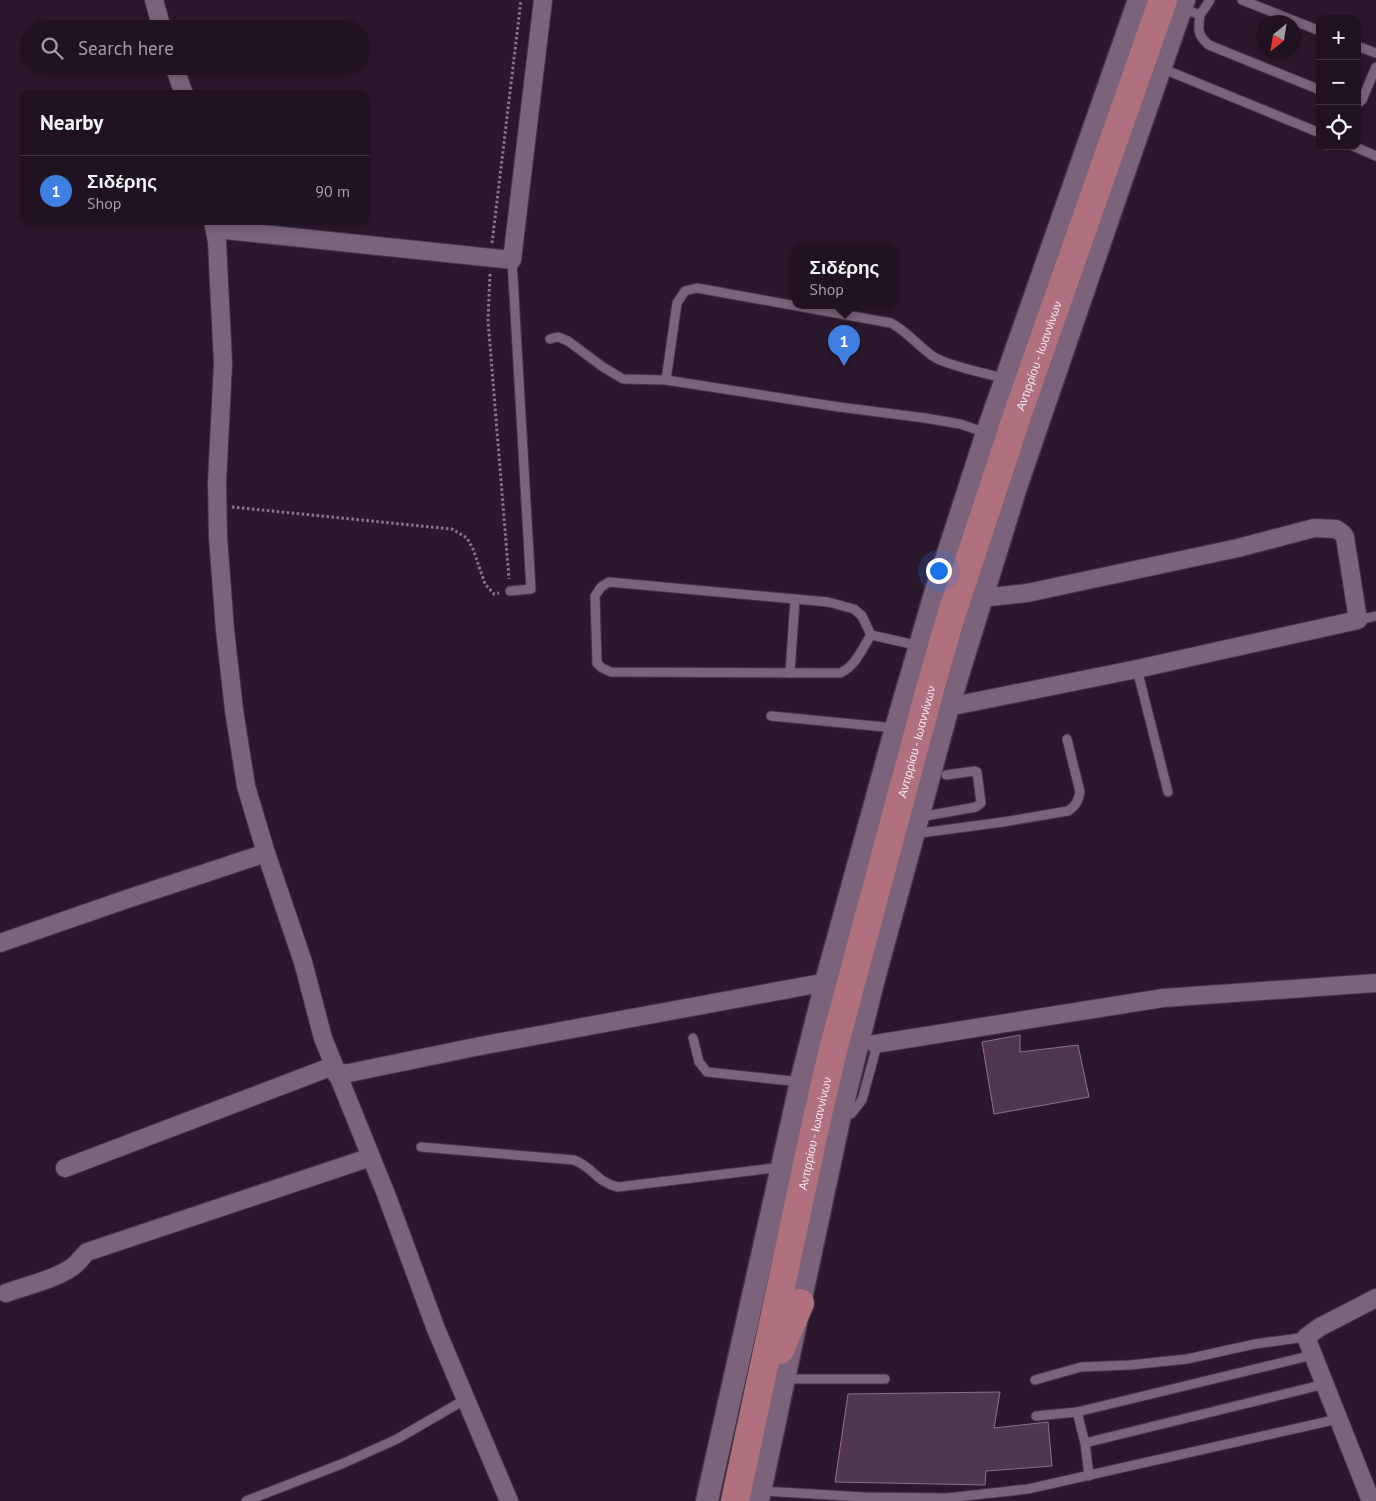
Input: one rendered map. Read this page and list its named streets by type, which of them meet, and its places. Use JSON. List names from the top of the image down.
{
  "streets": {
    "main road": ["Αντιρρίου - Ιωαννίνων"]
  },
  "north": "bottom left",
  "page": {
    "map_buttons": ["+", "−"],
    "search": "Search here",
    "heading": "Nearby",
    "list": [
      {
        "mark": "1",
        "name": "Σιδέρης",
        "note": "Shop",
        "value": "90 m"
      }
    ],
    "popup": ["Σιδέρης", "Shop"],
    "pins": "1"
  }
}
